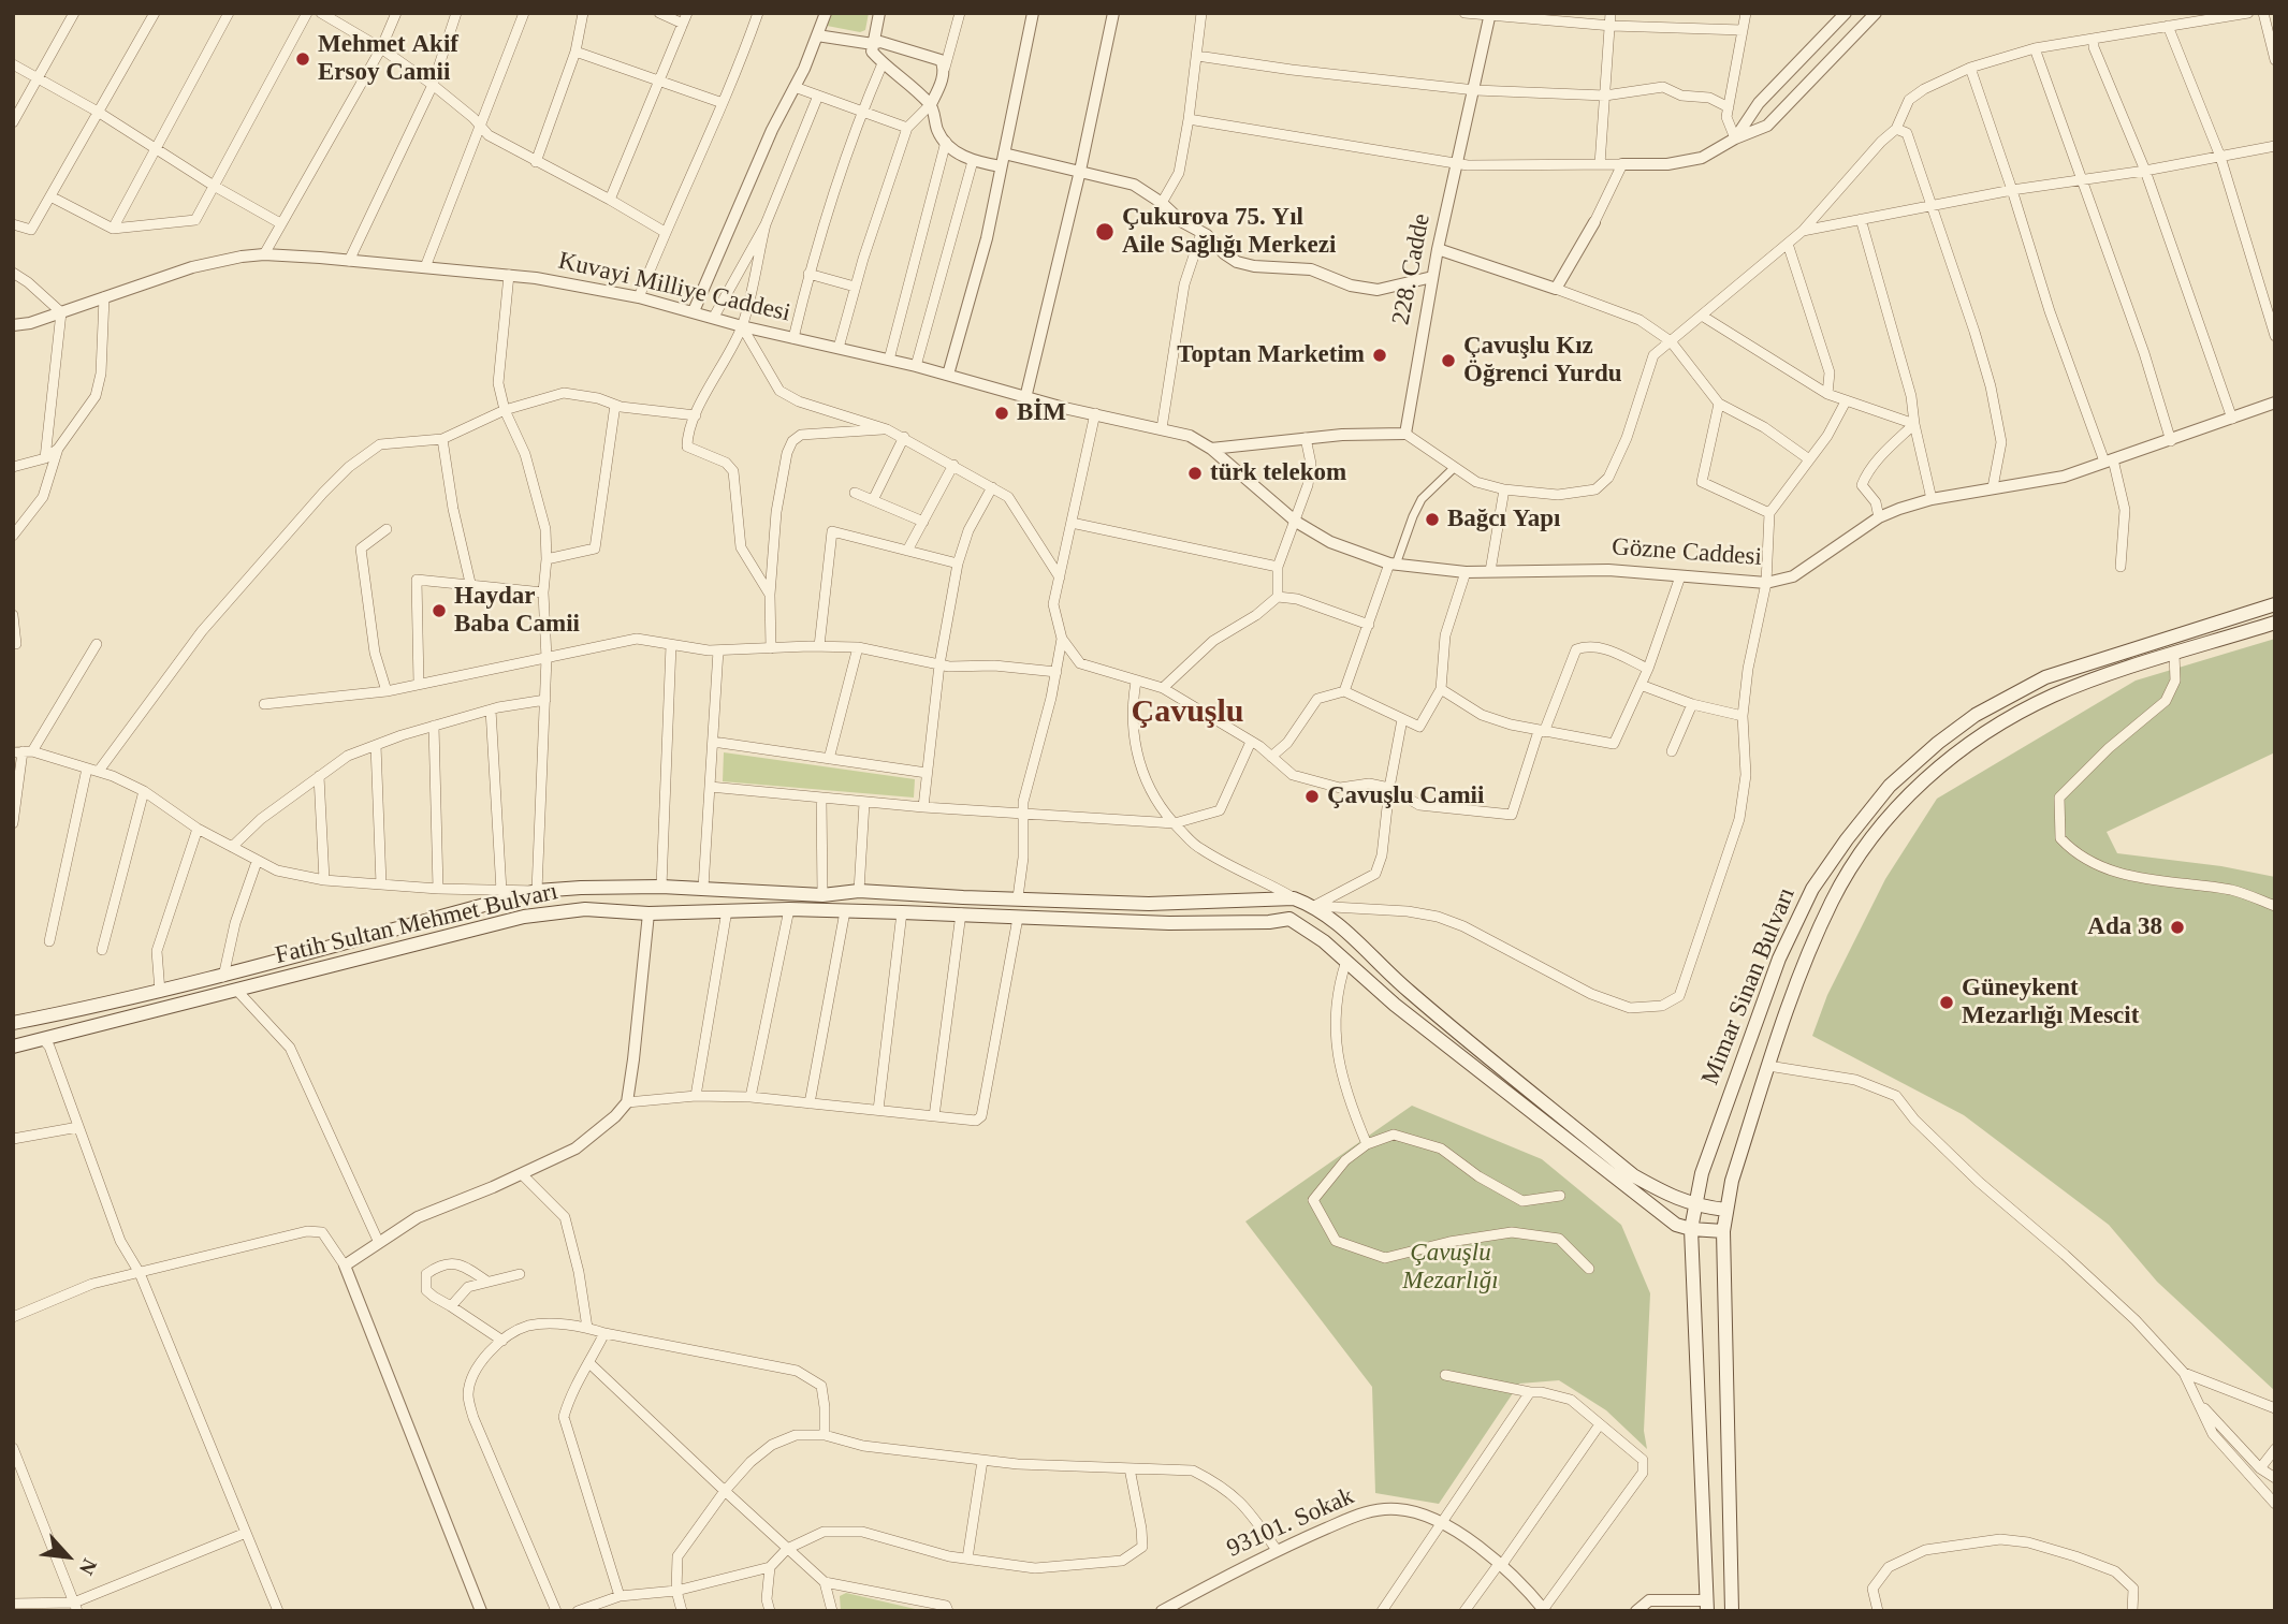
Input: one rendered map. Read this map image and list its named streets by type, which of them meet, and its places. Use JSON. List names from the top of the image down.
{
  "streets": {
    "main road": ["Fatih Sultan Mehmet Bulvarı", "Mimar Sinan Bulvarı"],
    "street": [
      "228. Cadde",
      "Kuvayi Milliye Caddesi",
      "Gözne Caddesi",
      "93101. Sokak"
    ]
  },
  "crossings": [
    ["Kuvayi Milliye Caddesi", "Gözne Caddesi"],
    ["Fatih Sultan Mehmet Bulvarı", "Mimar Sinan Bulvarı"]
  ],
  "districts": ["Çavuşlu"],
  "parks": ["Çavuşlu Mezarlığı"],
  "places": [
    "Mehmet Akif Ersoy Camii",
    "Çukurova 75. Yıl Aile Sağlığı Merkezi",
    "Toptan Marketim",
    "Çavuşlu Kız Öğrenci Yurdu",
    "BİM",
    "türk telekom",
    "Bağcı Yapı",
    "Haydar Baba Camii",
    "Çavuşlu Camii",
    "Ada 38",
    "Güneykent Mezarlığı Mescit"
  ],
  "north": "bottom right"
}
